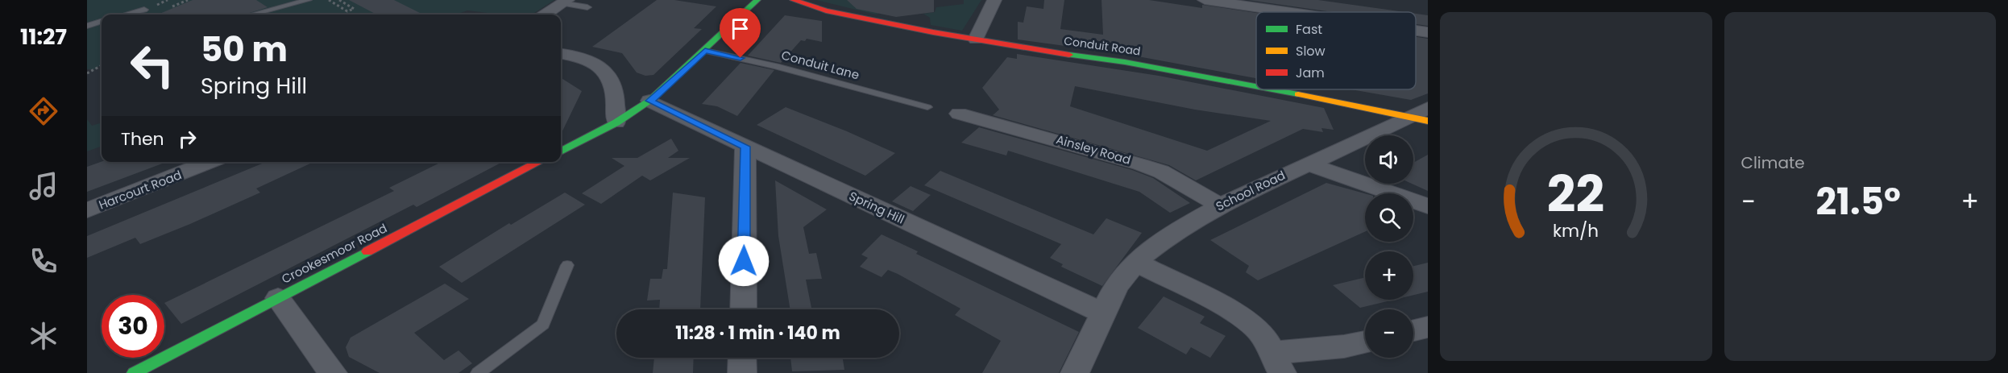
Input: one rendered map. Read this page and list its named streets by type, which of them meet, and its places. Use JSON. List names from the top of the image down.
{
  "streets": {
    "street": [
      "Conduit Road",
      "Ainsley Road",
      "Harcourt Road",
      "School Road",
      "Spring Hill",
      "Crookesmoor Road"
    ],
    "lane": ["Conduit Lane"]
  },
  "crossings": [
    ["Conduit Road", "School Road"],
    ["Ainsley Road", "School Road"],
    ["School Road", "Spring Hill"]
  ],
  "legend": ["Fast", "Slow", "Jam"],
  "page": {
    "tabs": "11:27",
    "tile": "Climate",
    "turn": ["50 m", "Spring Hill"],
    "then": "Then",
    "map_buttons": ["+", "−"],
    "heat": ["−", "21.5°", "+"],
    "limit": "30",
    "trip": "11:28 · 1 min · 140 m",
    "gauge": ["22", "km/h"]
  }
}
